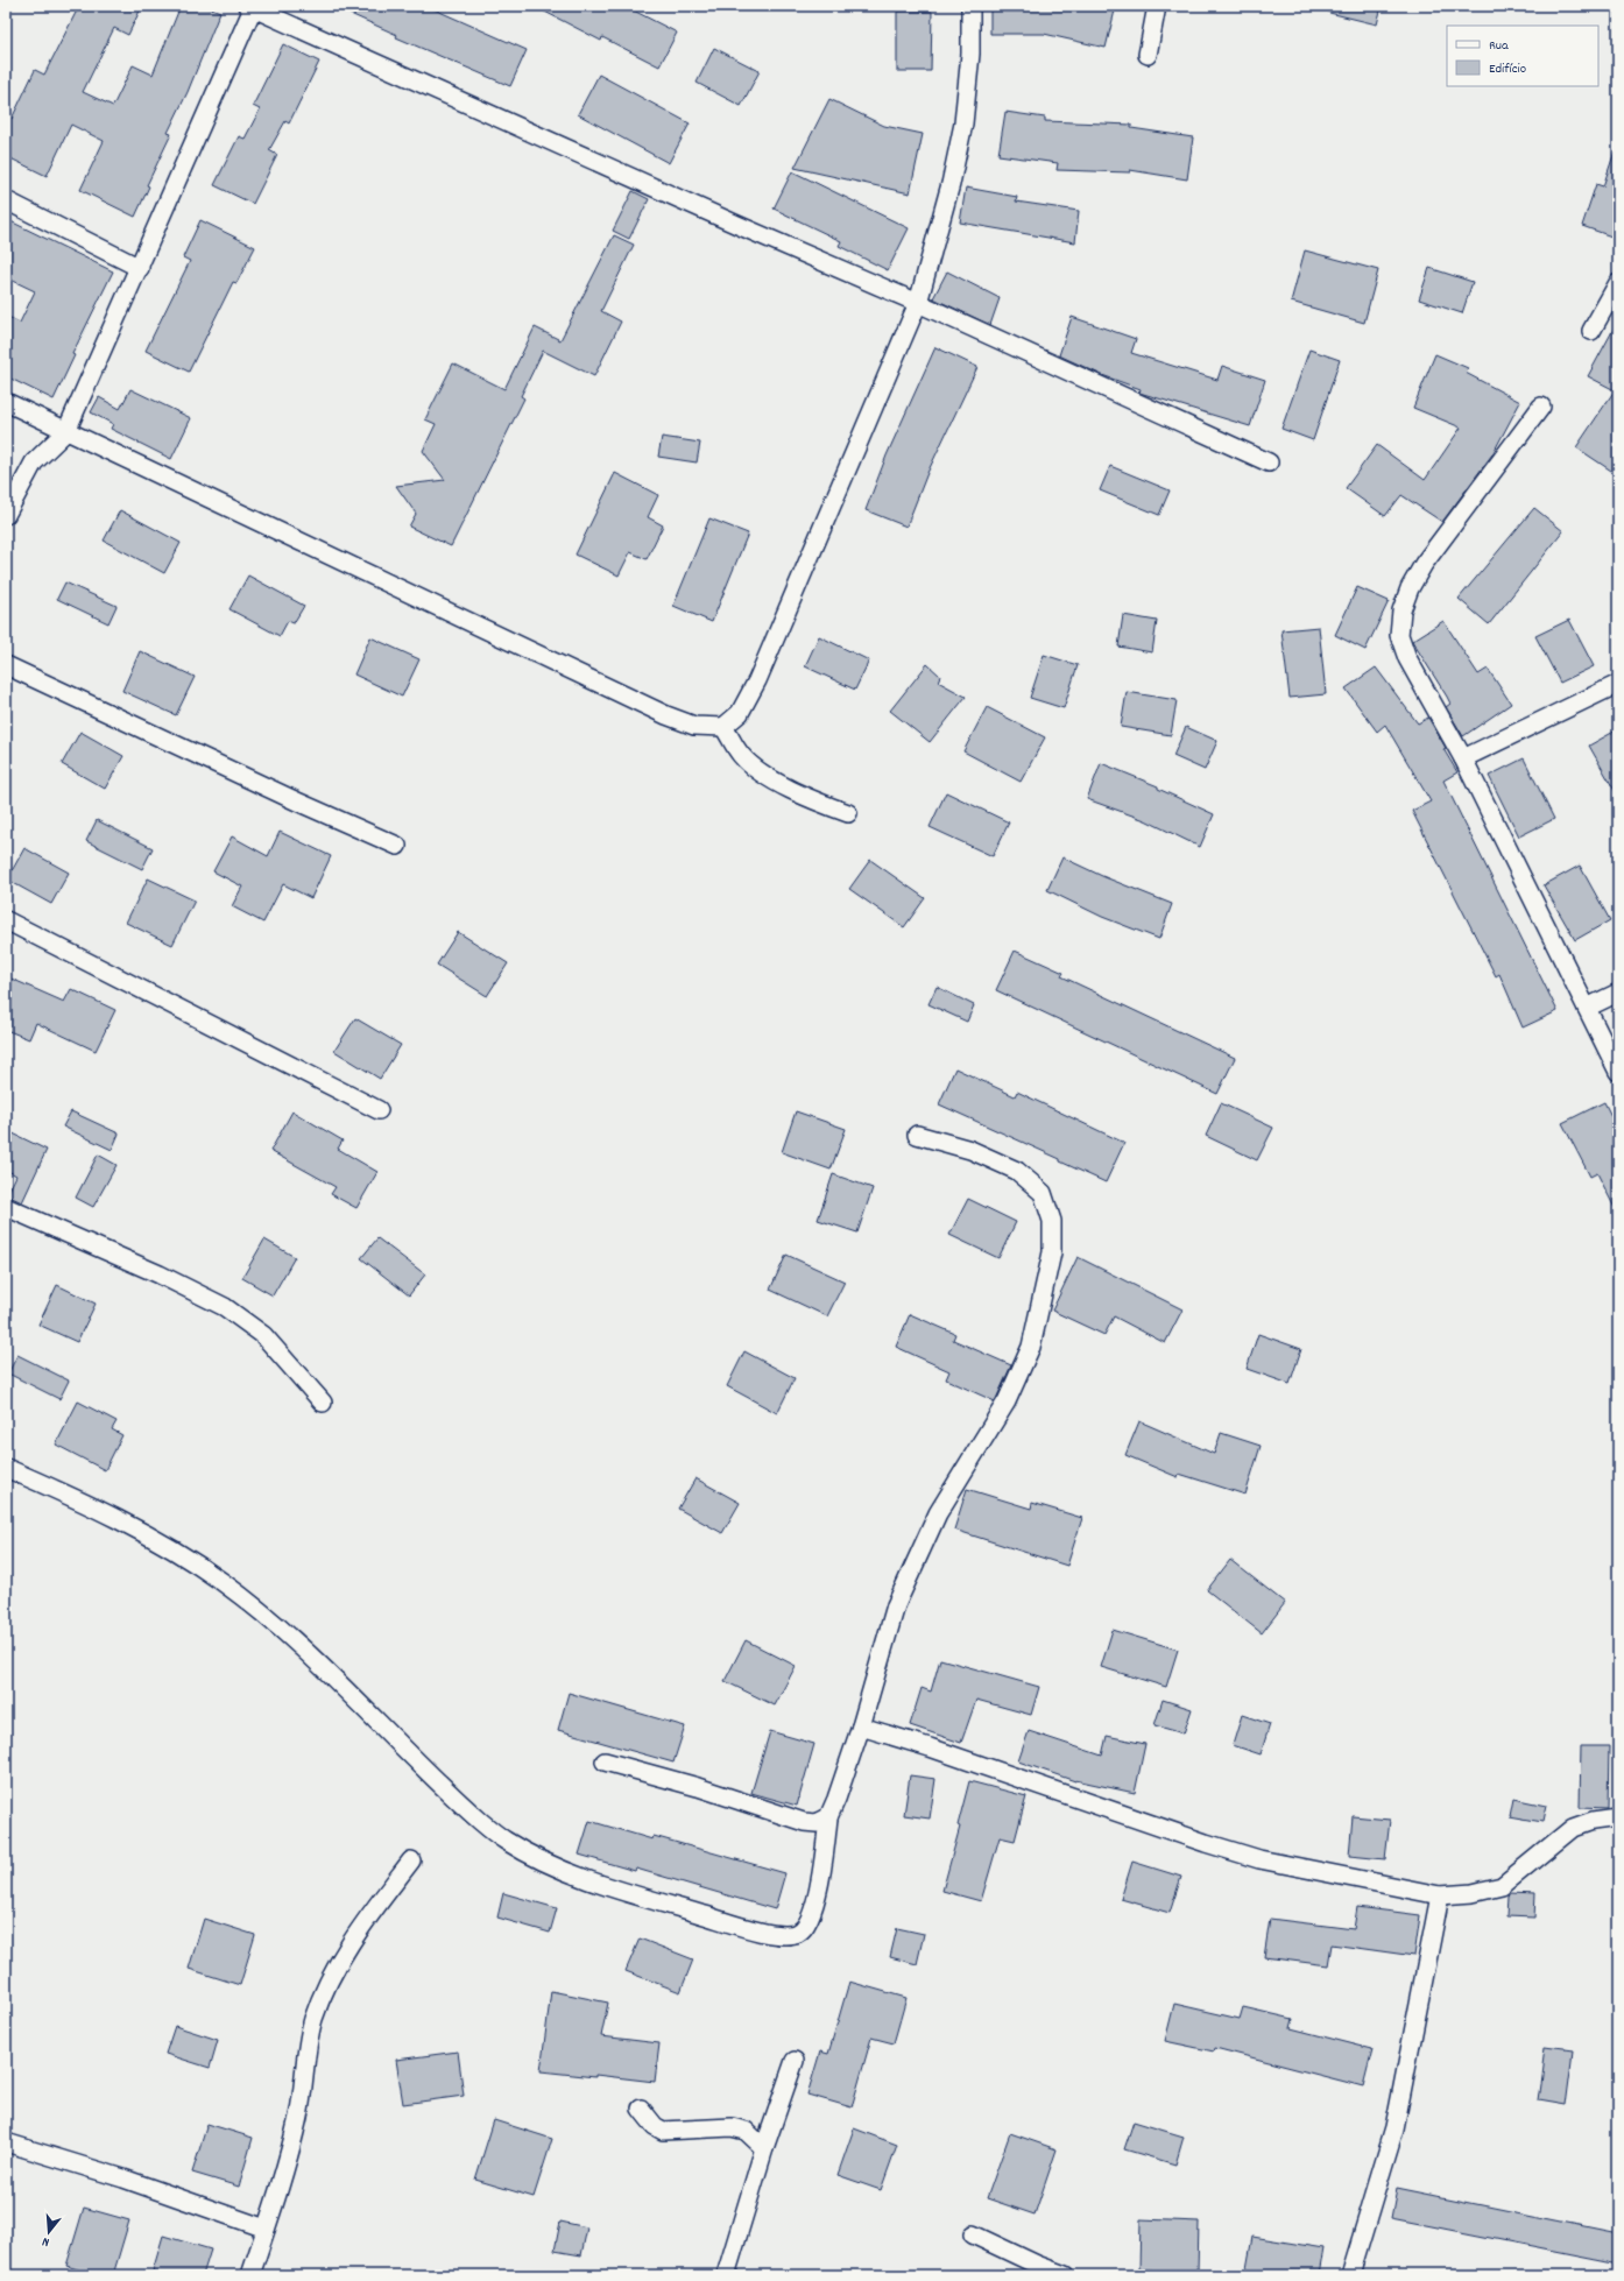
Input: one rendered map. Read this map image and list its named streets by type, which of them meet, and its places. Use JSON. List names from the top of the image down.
{
  "legend": ["Rua", "Edifício"],
  "north": "bottom"
}
